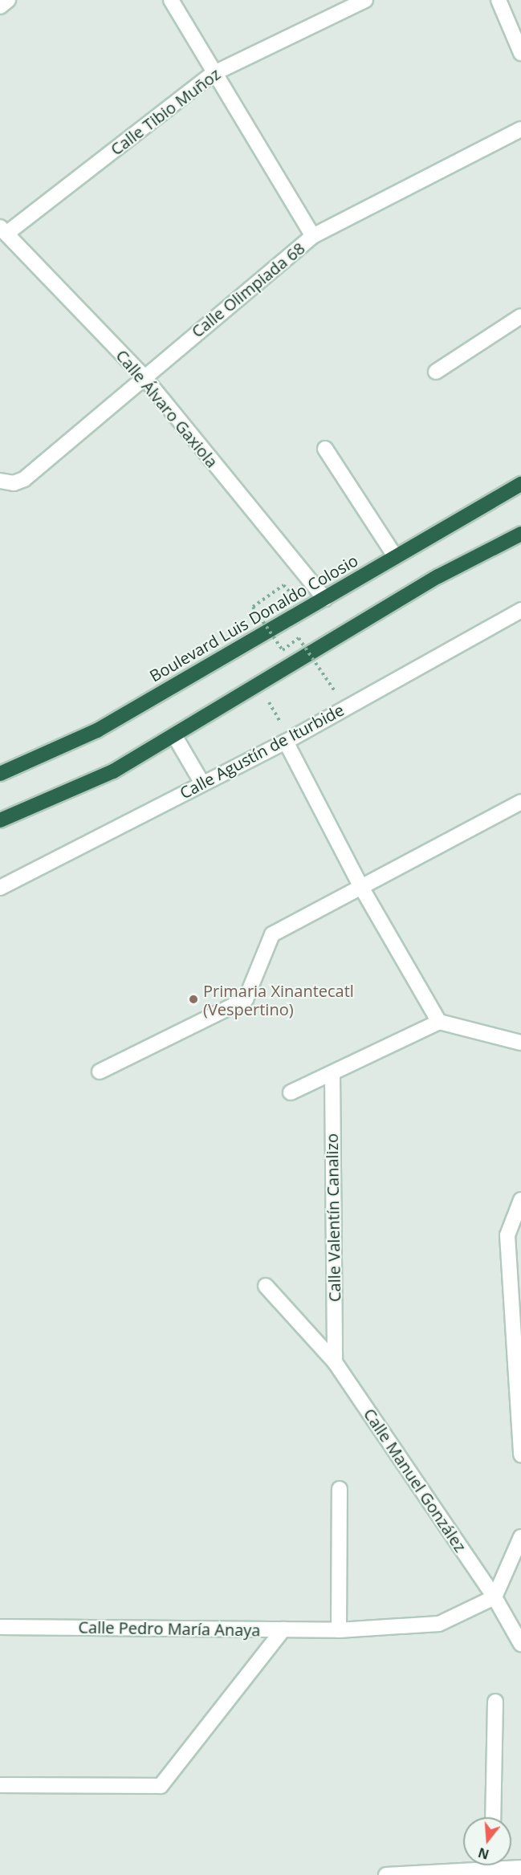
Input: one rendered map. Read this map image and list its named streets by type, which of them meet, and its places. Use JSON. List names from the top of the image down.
{
  "streets": {
    "highway": ["Boulevard Luis Donaldo Colosio"],
    "street": [
      "Calle Tibio Muñoz",
      "Calle Olimpiada 68",
      "Calle Álvaro Gaxiola",
      "Calle Agustín de Iturbide",
      "Calle Valentín Canalizo",
      "Calle Manuel González",
      "Calle Pedro María Anaya"
    ]
  },
  "crossings": [
    ["Calle Tibio Muñoz", "Calle Álvaro Gaxiola"],
    ["Calle Olimpiada 68", "Calle Álvaro Gaxiola"],
    ["Calle Álvaro Gaxiola", "Boulevard Luis Donaldo Colosio"],
    ["Calle Valentín Canalizo", "Calle Manuel González"],
    ["Calle Manuel González", "Calle Pedro María Anaya"]
  ],
  "places": ["Primaria Xinantecatl (Vespertino)"],
  "north": "bottom"
}
